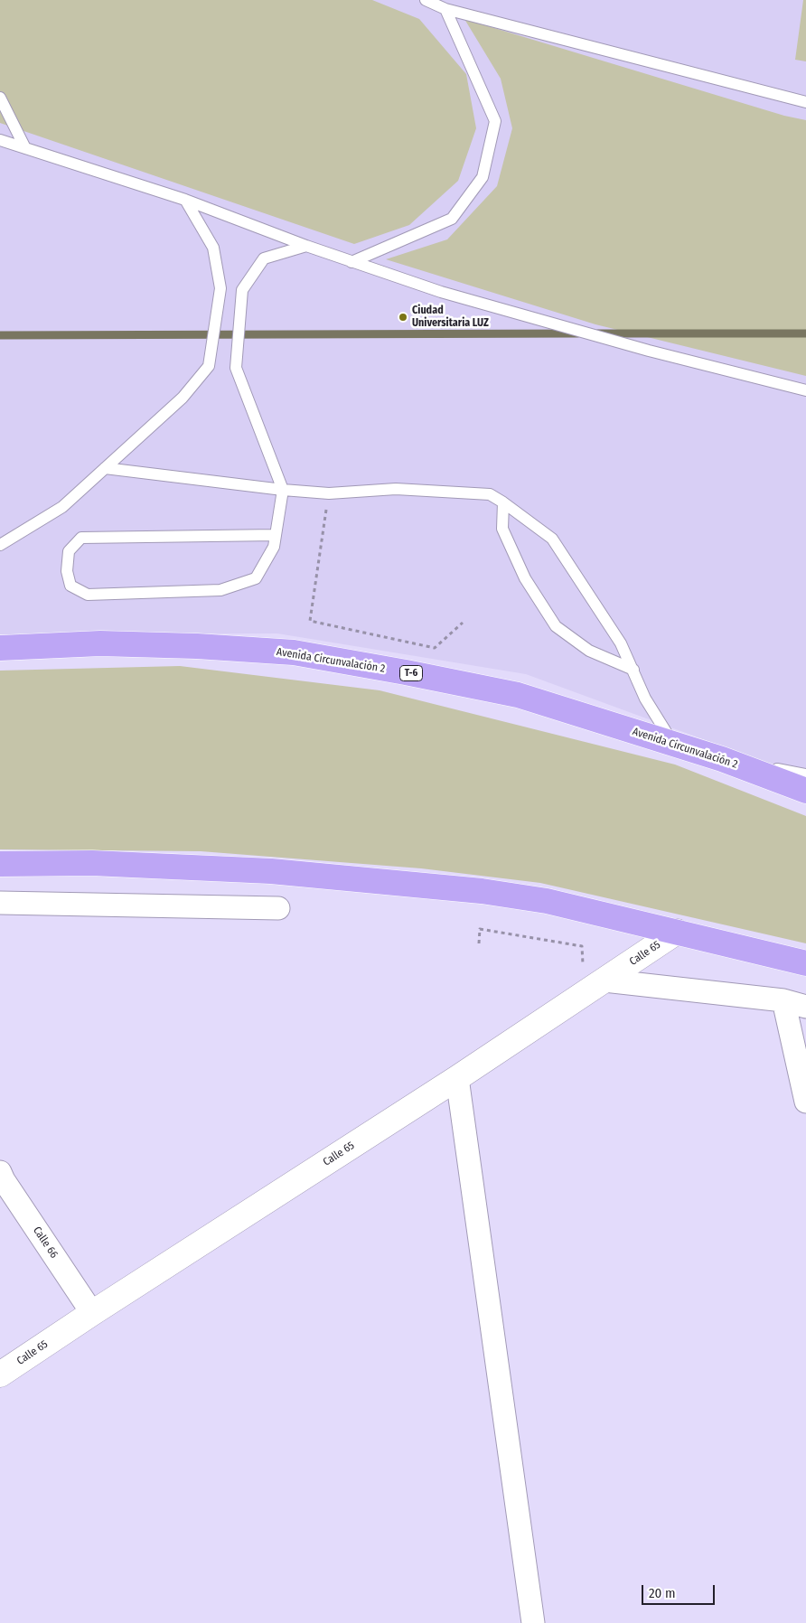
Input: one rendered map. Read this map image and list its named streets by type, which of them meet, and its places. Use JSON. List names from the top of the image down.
{
  "streets": {
    "highway": ["Avenida Circunvalación 2", "T-6"],
    "street": ["Calle 65", "Calle 66"]
  },
  "crossings": [
    ["Calle 65", "Calle 66"]
  ],
  "places": ["Ciudad Universitaria LUZ"],
  "scale_bar": "20 m"
}
